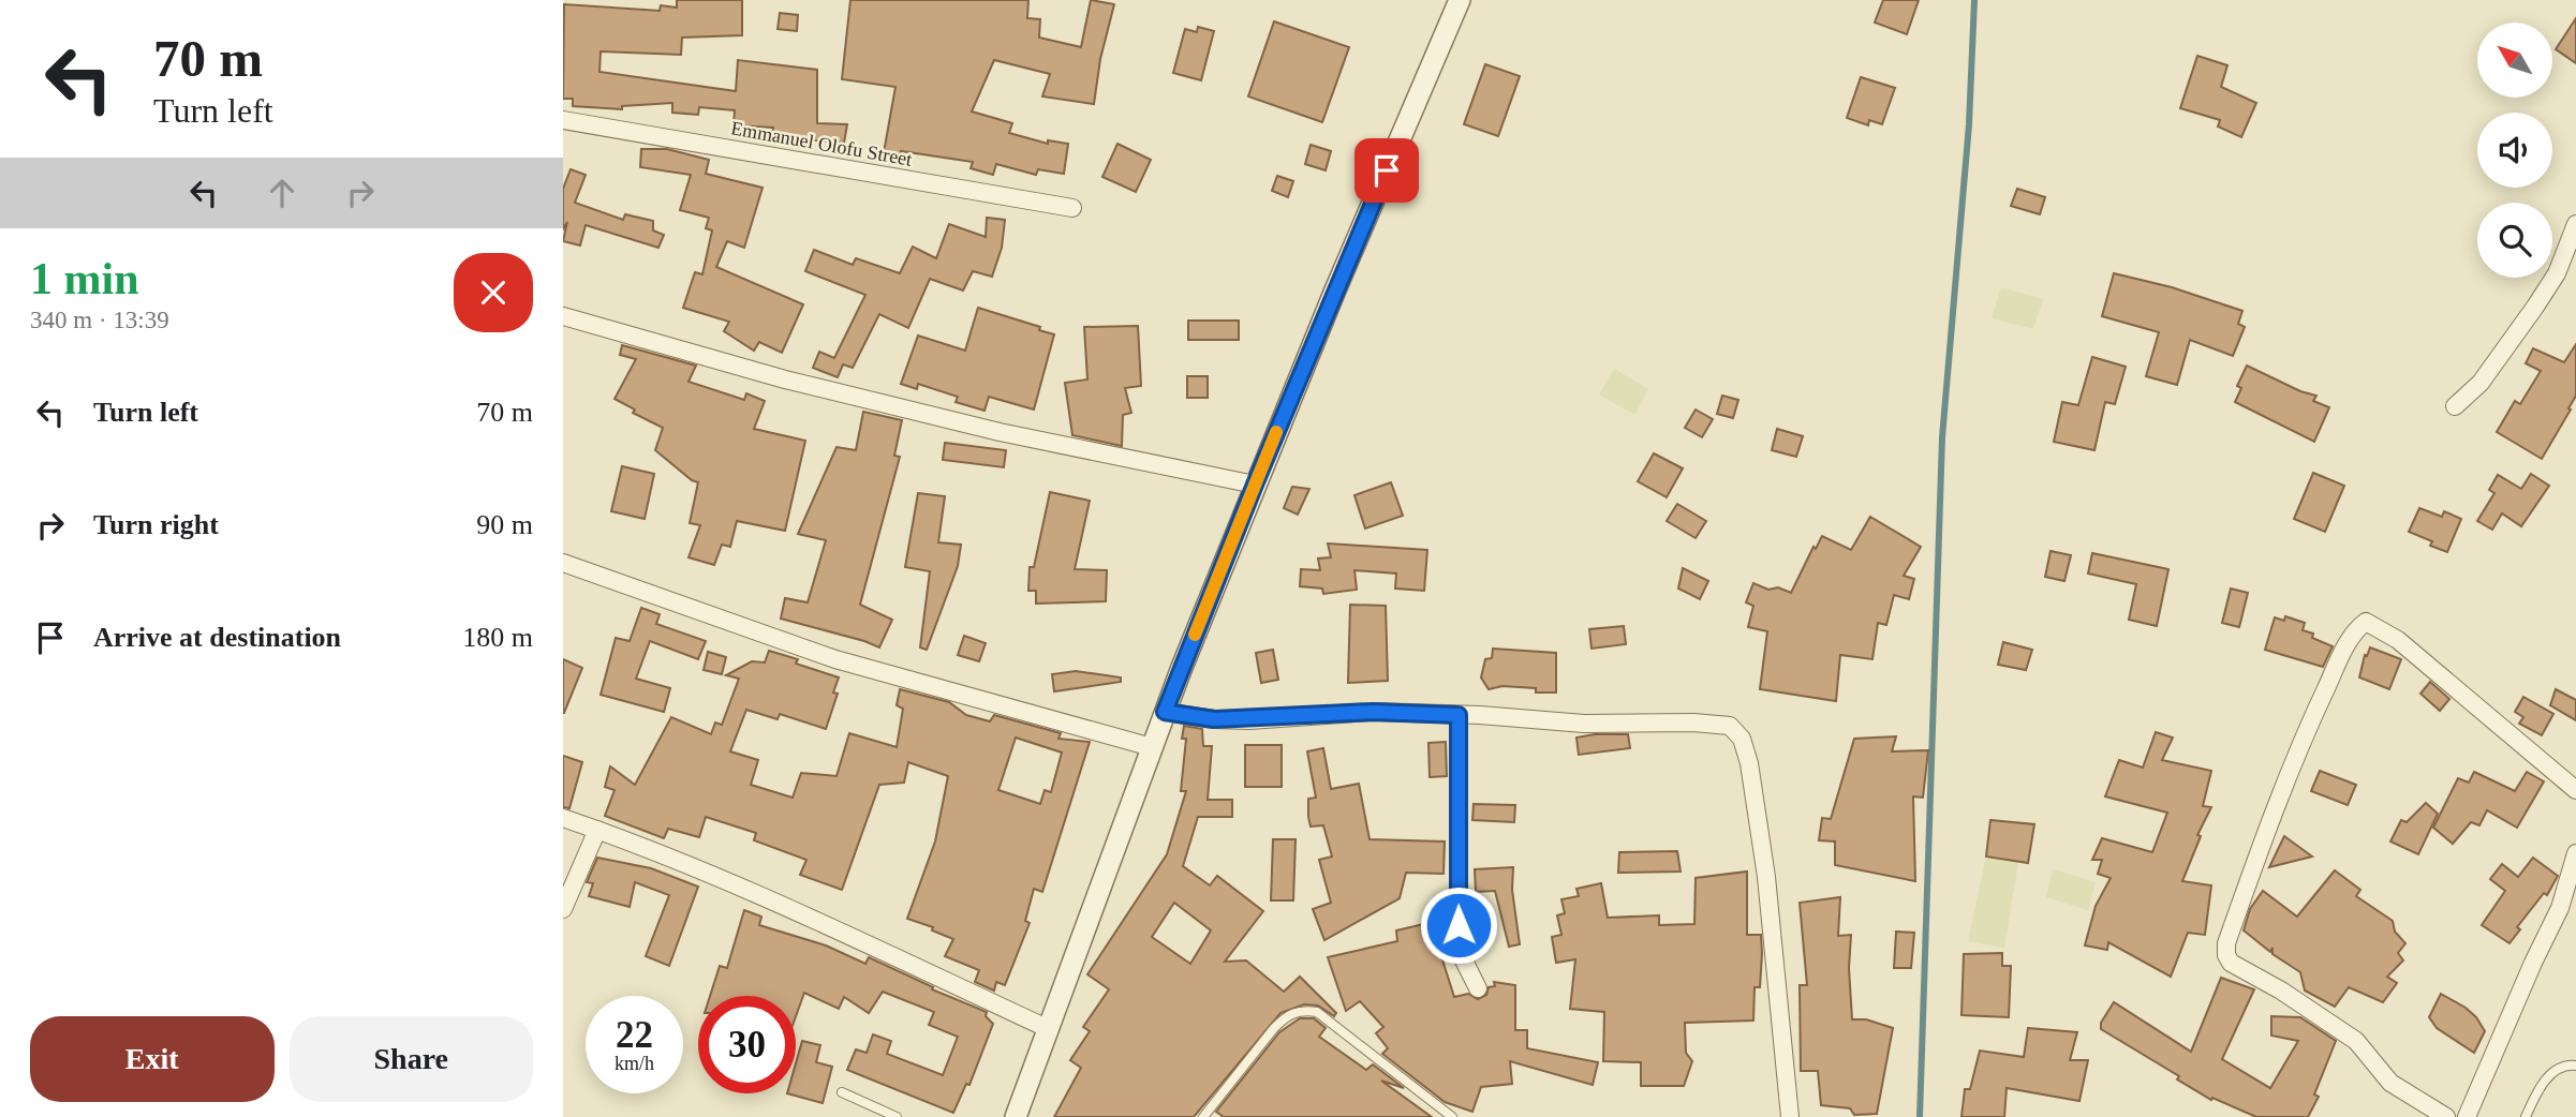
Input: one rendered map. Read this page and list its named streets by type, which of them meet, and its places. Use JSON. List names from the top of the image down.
{
  "streets": {
    "street": ["Emmanuel Olofu Street"]
  },
  "north": "top left",
  "page": {
    "turn": ["70 m", "Turn left"],
    "heading": ["1 min", "340 m · 13:39"],
    "list": [
      {
        "name": "Turn left",
        "value": "70 m"
      },
      {
        "name": "Turn right",
        "value": "90 m"
      },
      {
        "name": "Arrive at destination",
        "value": "180 m"
      }
    ],
    "speed": "22 km/h",
    "limit": "30",
    "buttons": ["Exit", "Share"]
  }
}
